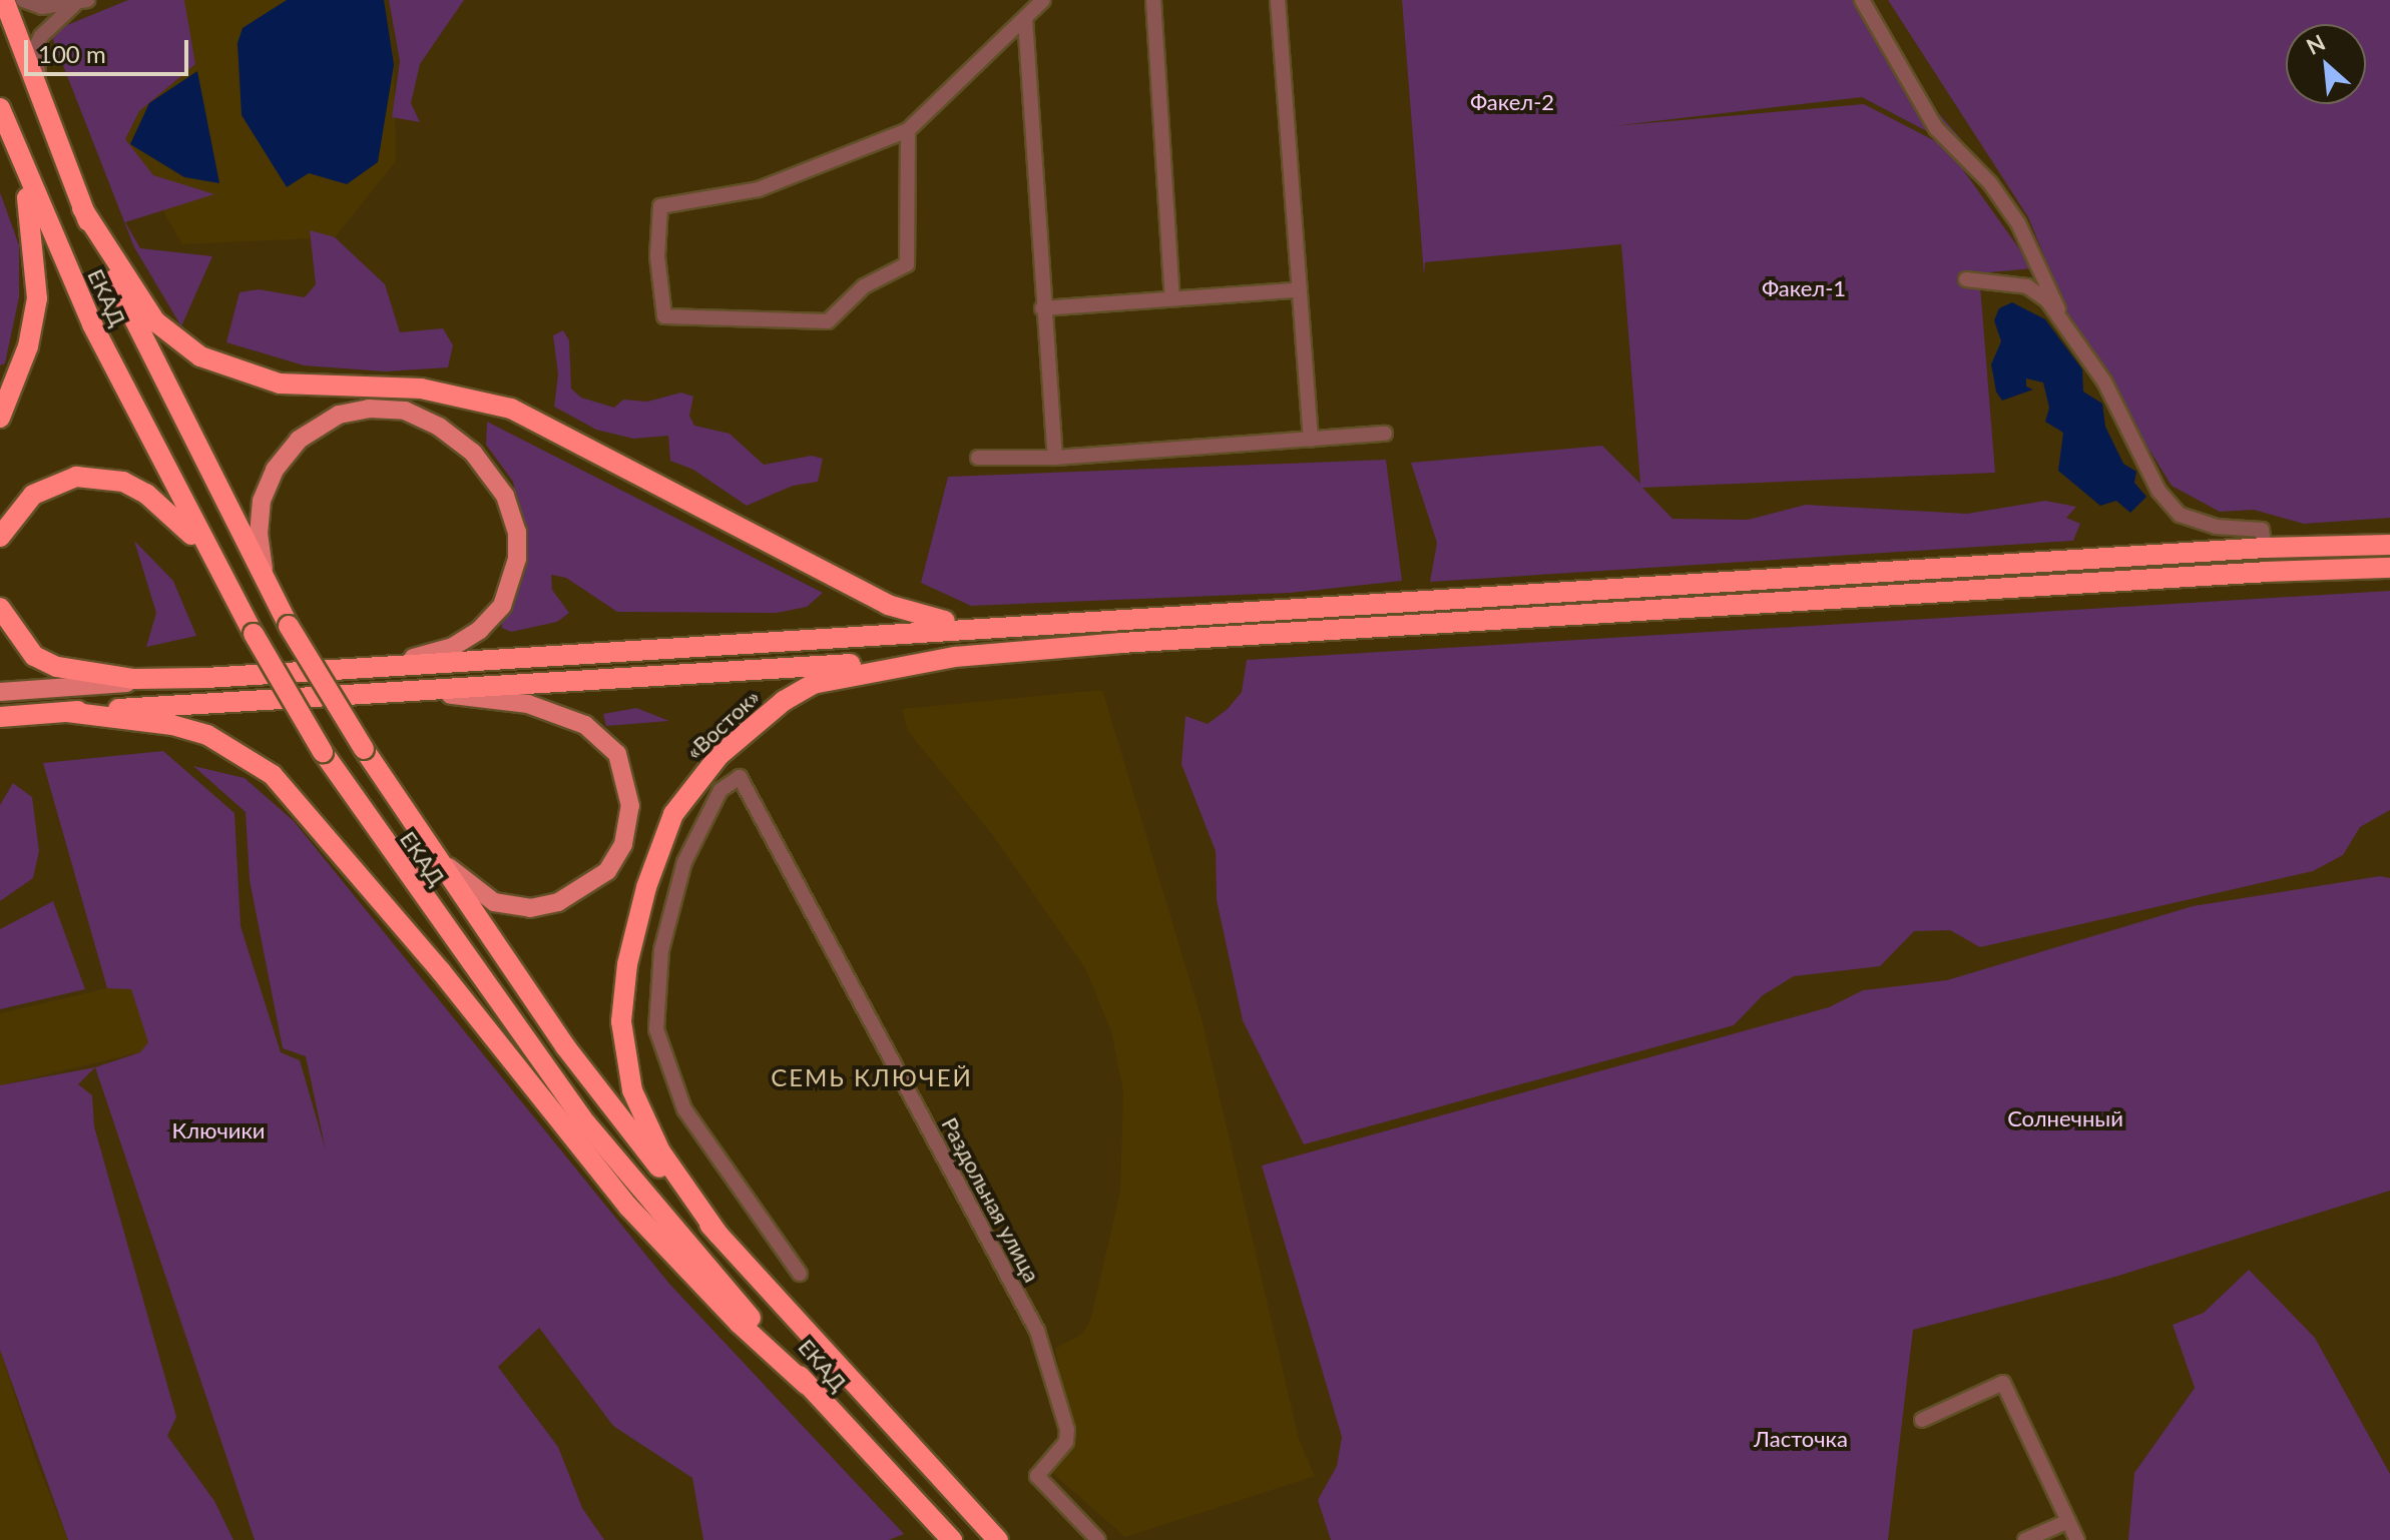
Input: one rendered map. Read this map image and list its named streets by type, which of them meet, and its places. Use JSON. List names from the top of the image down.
{
  "streets": {
    "highway": ["ЕКАД", "«Восток»"],
    "street": ["Раздольная улица"]
  },
  "crossings": [
    ["ЕКАД", "«Восток»"]
  ],
  "districts": ["СЕМЬ КЛЮЧЕЙ"],
  "parks": [
    "Факел-2",
    "Факел-1",
    "Солнечный",
    "Ключики",
    "Ласточка"
  ],
  "scale_bar": "100 m",
  "north": "top left"
}
